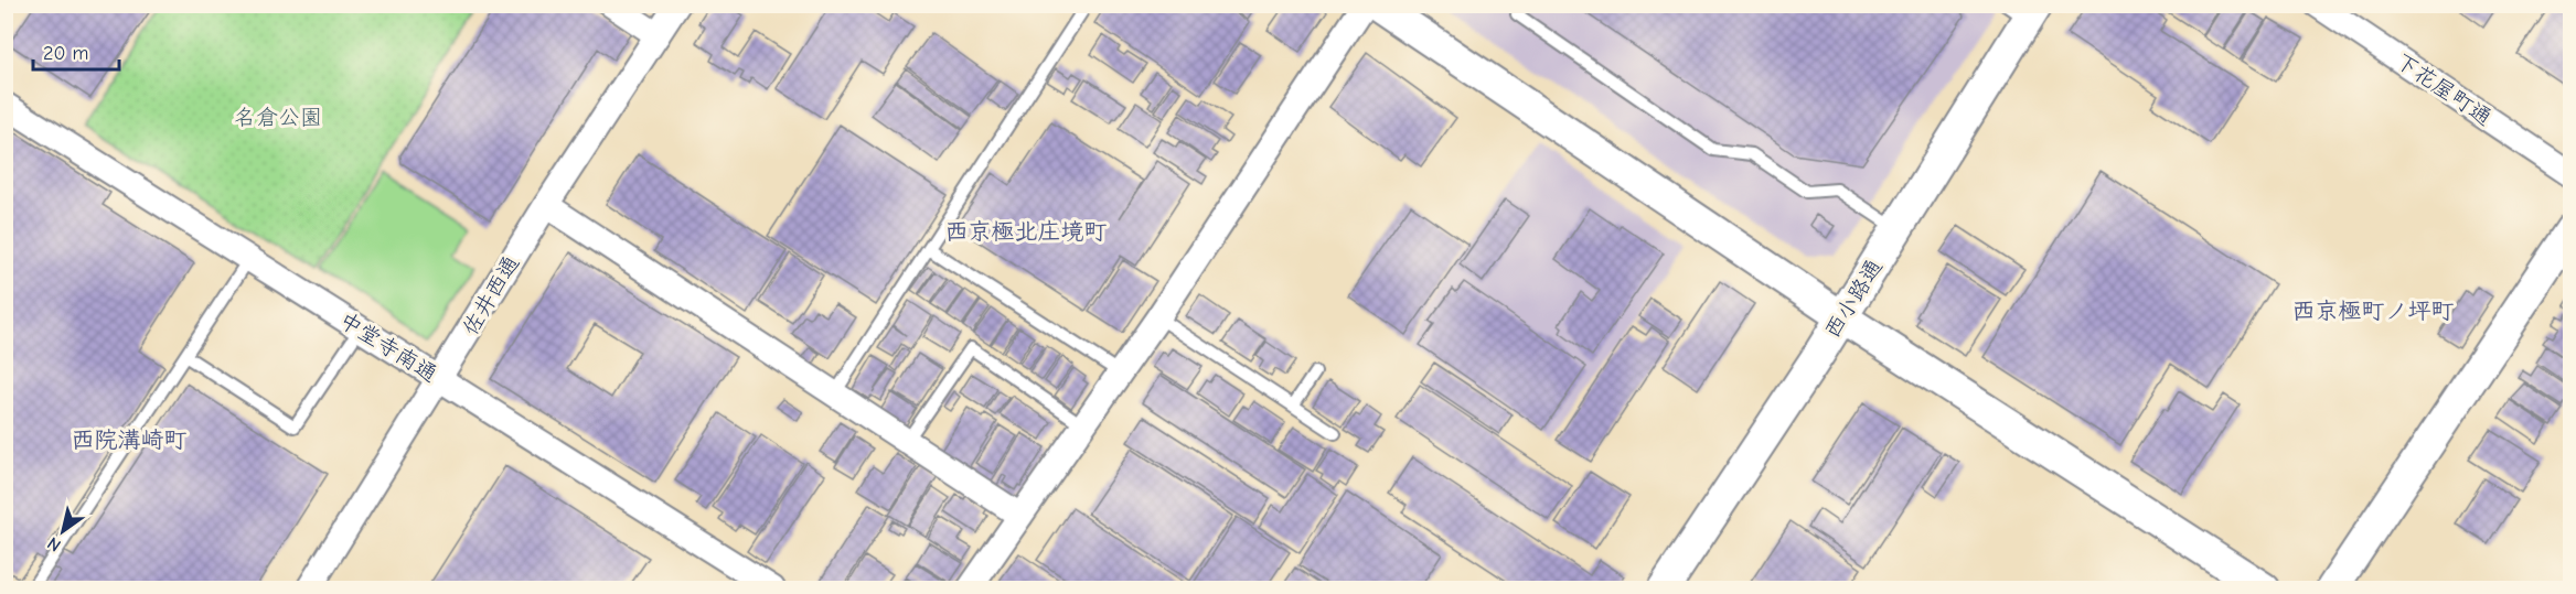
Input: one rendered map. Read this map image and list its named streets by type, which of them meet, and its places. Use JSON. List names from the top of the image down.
{
  "streets": {
    "street": [
      "下花屋町通",
      "佐井西通",
      "西小路通",
      "中堂寺南通"
    ]
  },
  "crossings": [
    ["佐井西通", "中堂寺南通"]
  ],
  "districts": ["西京極北庄境町", "西京極町ノ坪町", "西院溝崎町"],
  "parks": ["名倉公園"],
  "scale_bar": "20 m",
  "north": "bottom left"
}
